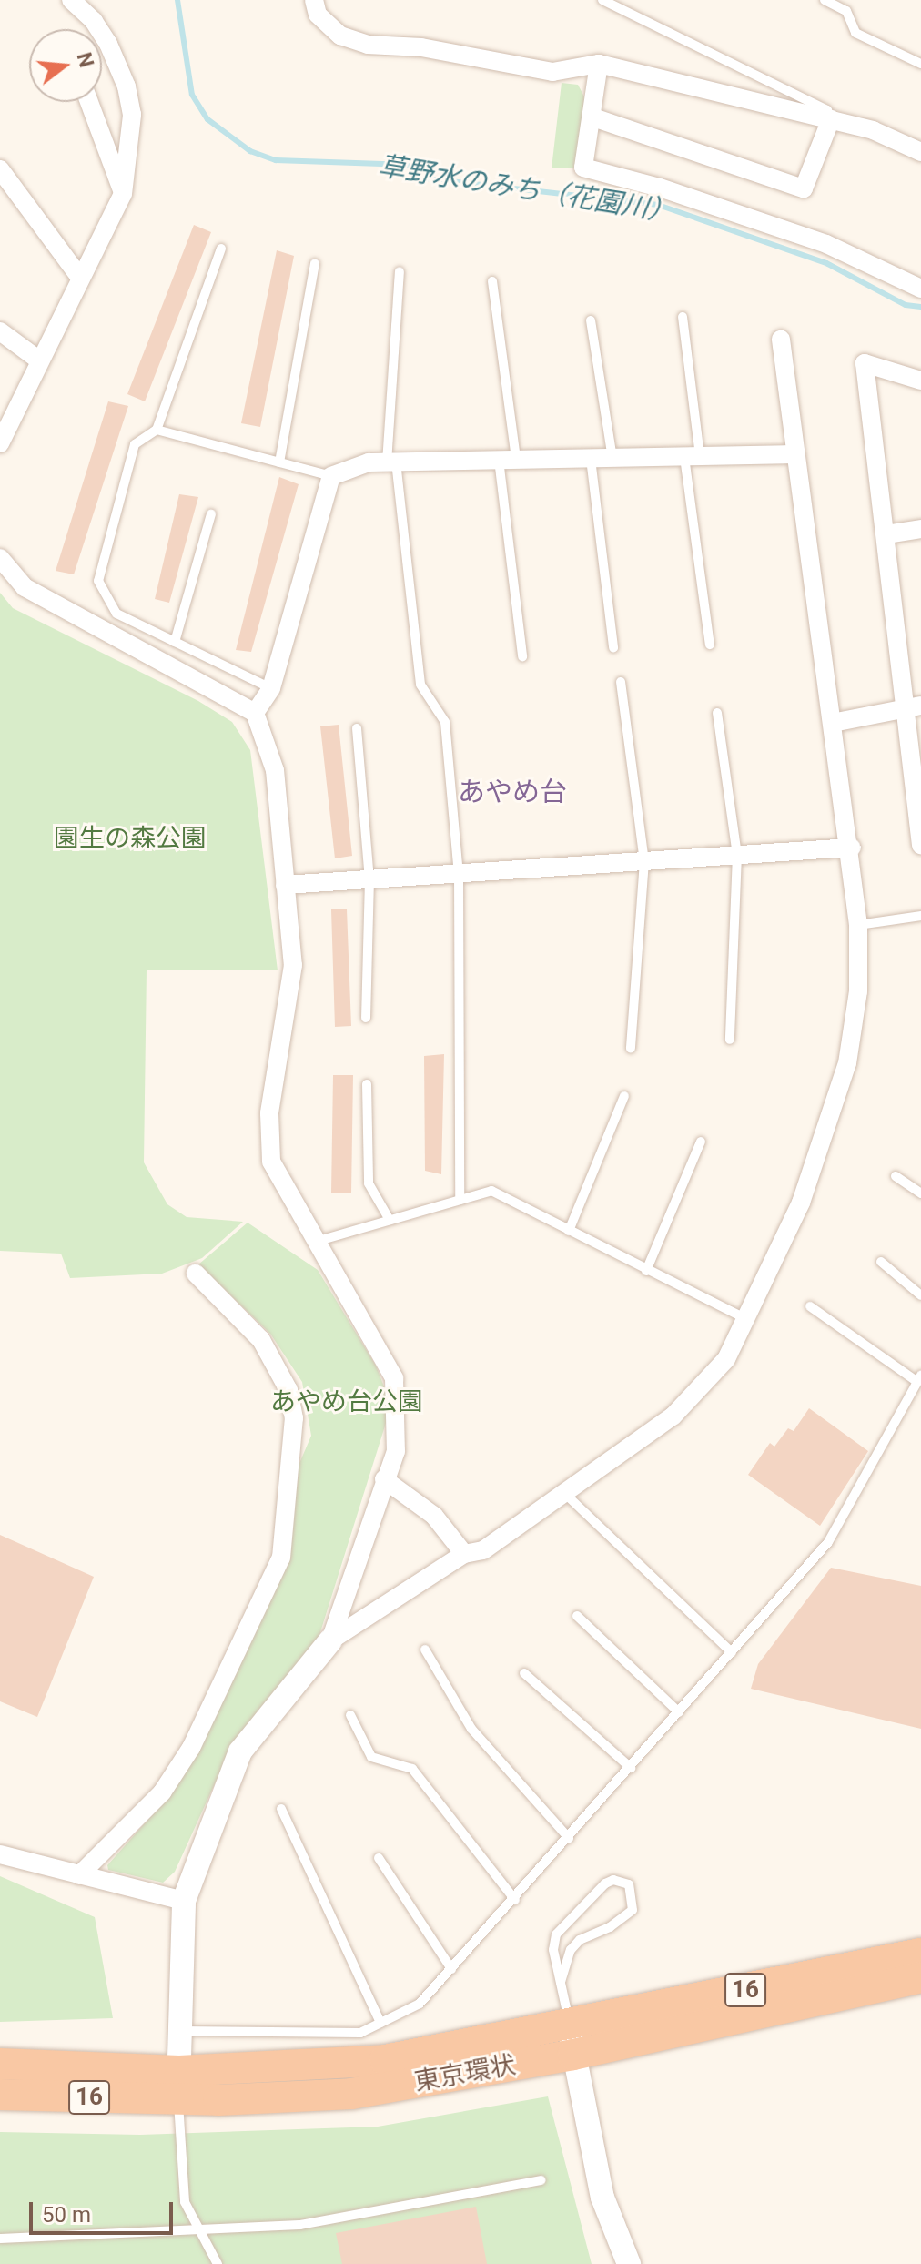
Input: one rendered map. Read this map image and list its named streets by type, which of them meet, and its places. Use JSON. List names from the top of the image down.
{
  "streets": {
    "highway": ["16", "東京環状"]
  },
  "districts": ["あやめ台"],
  "water": ["草野水のみち（花園川）"],
  "parks": ["園生の森公園", "あやめ台公園"],
  "scale_bar": "50 m",
  "north": "right"
}
